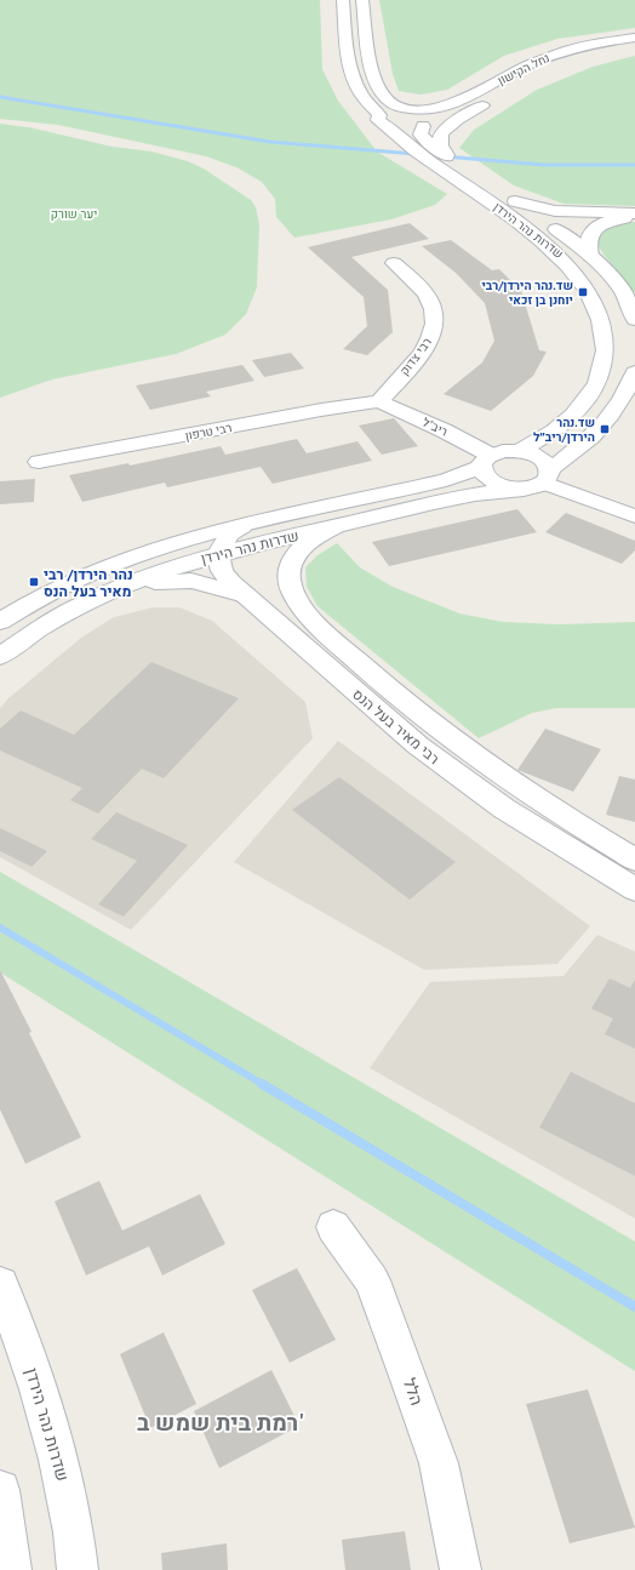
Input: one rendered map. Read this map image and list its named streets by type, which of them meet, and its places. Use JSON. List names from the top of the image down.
{
  "streets": {
    "main road": [
      "נחל הקישון",
      "שדרות נהר הירדן",
      "רבי צדוק",
      "ריב\"ל",
      "רבי טרפון",
      "רבי מאיר בעל הנס",
      "הלל"
    ]
  },
  "crossings": [
    ["נחל הקישון", "שדרות נהר הירדן"],
    ["שדרות נהר הירדן", "ריב\"ל"],
    ["שדרות נהר הירדן", "רבי מאיר בעל הנס"],
    ["רבי צדוק", "ריב\"ל"],
    ["רבי צדוק", "רבי טרפון"],
    ["ריב\"ל", "רבי טרפון"]
  ],
  "districts": ["רמת בית שמש ב'"],
  "parks": ["יער שורק"],
  "places": {
    "transit": ["שד.נהר הירדן/רבי יוחנן בן זכאי", "שד.נהר הירדן/ריב״ל", "נהר הירדן/ רבי מאיר בעל הנס"]
  }
}
